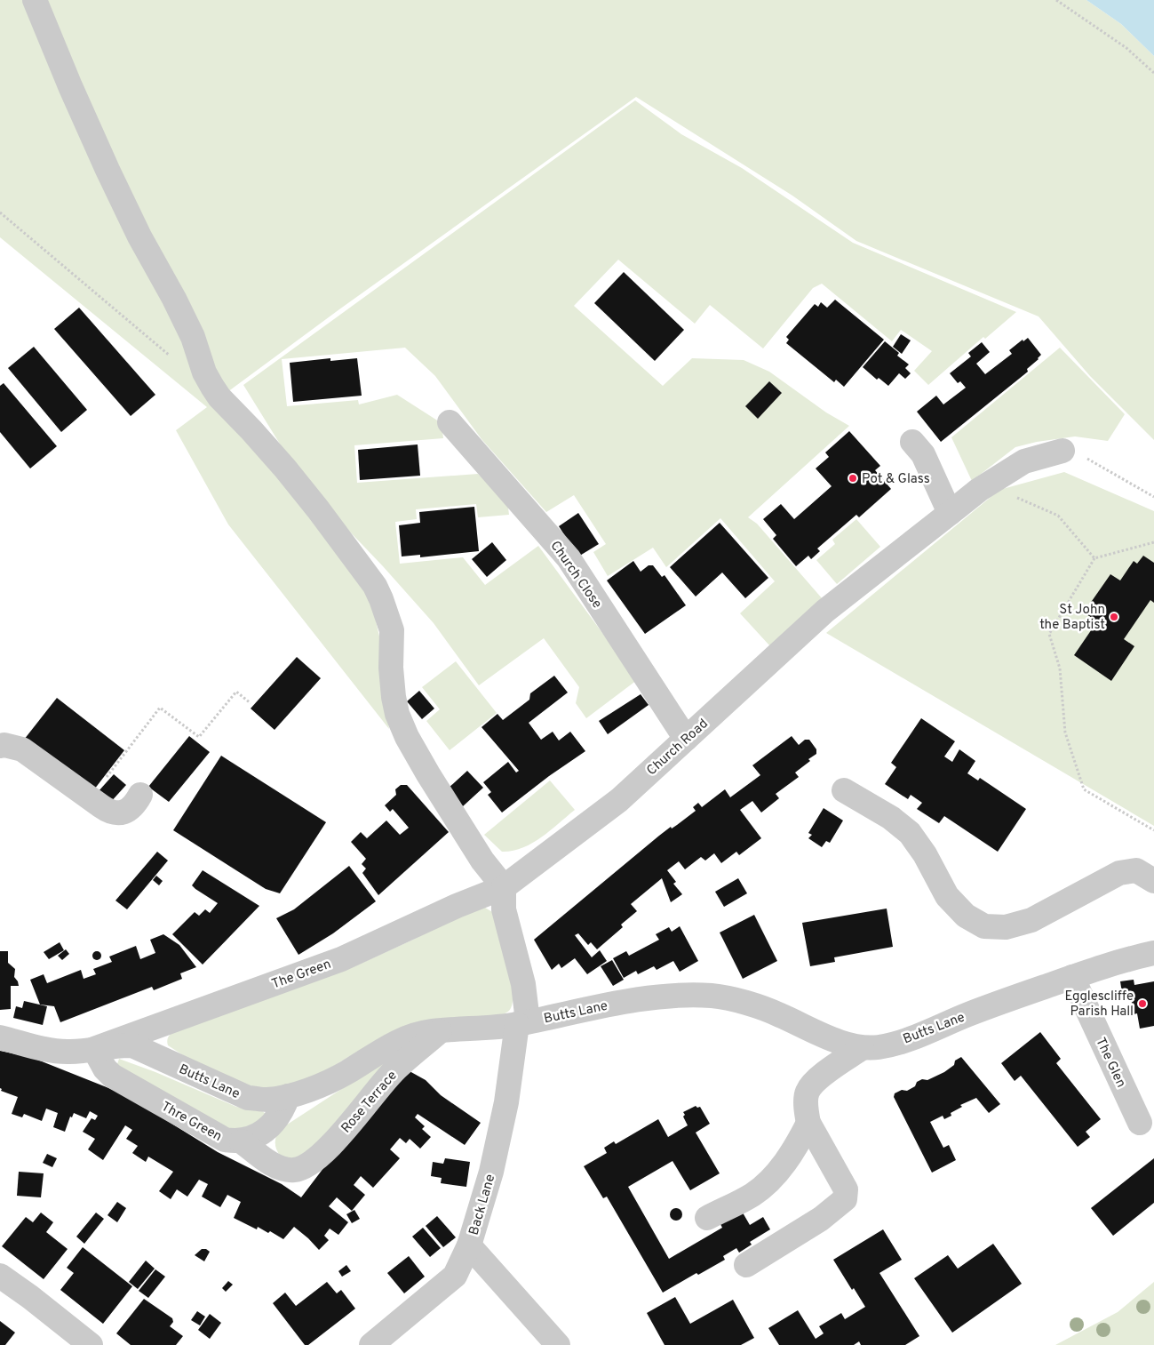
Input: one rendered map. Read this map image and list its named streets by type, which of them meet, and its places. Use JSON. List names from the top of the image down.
{
  "streets": {
    "street": [
      "Church Close",
      "Church Road",
      "The Green",
      "Butts Lane",
      "The Glen",
      "Rose Terrace",
      "Thre Green",
      "Back Lane"
    ]
  },
  "crossings": [
    ["Church Close", "Church Road"],
    ["Church Road", "The Green"],
    ["The Green", "Butts Lane"],
    ["The Green", "Thre Green"],
    ["Butts Lane", "The Glen"],
    ["Butts Lane", "Rose Terrace"],
    ["Butts Lane", "Thre Green"],
    ["Butts Lane", "Back Lane"],
    ["Rose Terrace", "Thre Green"]
  ],
  "places": ["Pot & Glass", "St John the Baptist", "Egglescliffe Parish Hall"]
}
